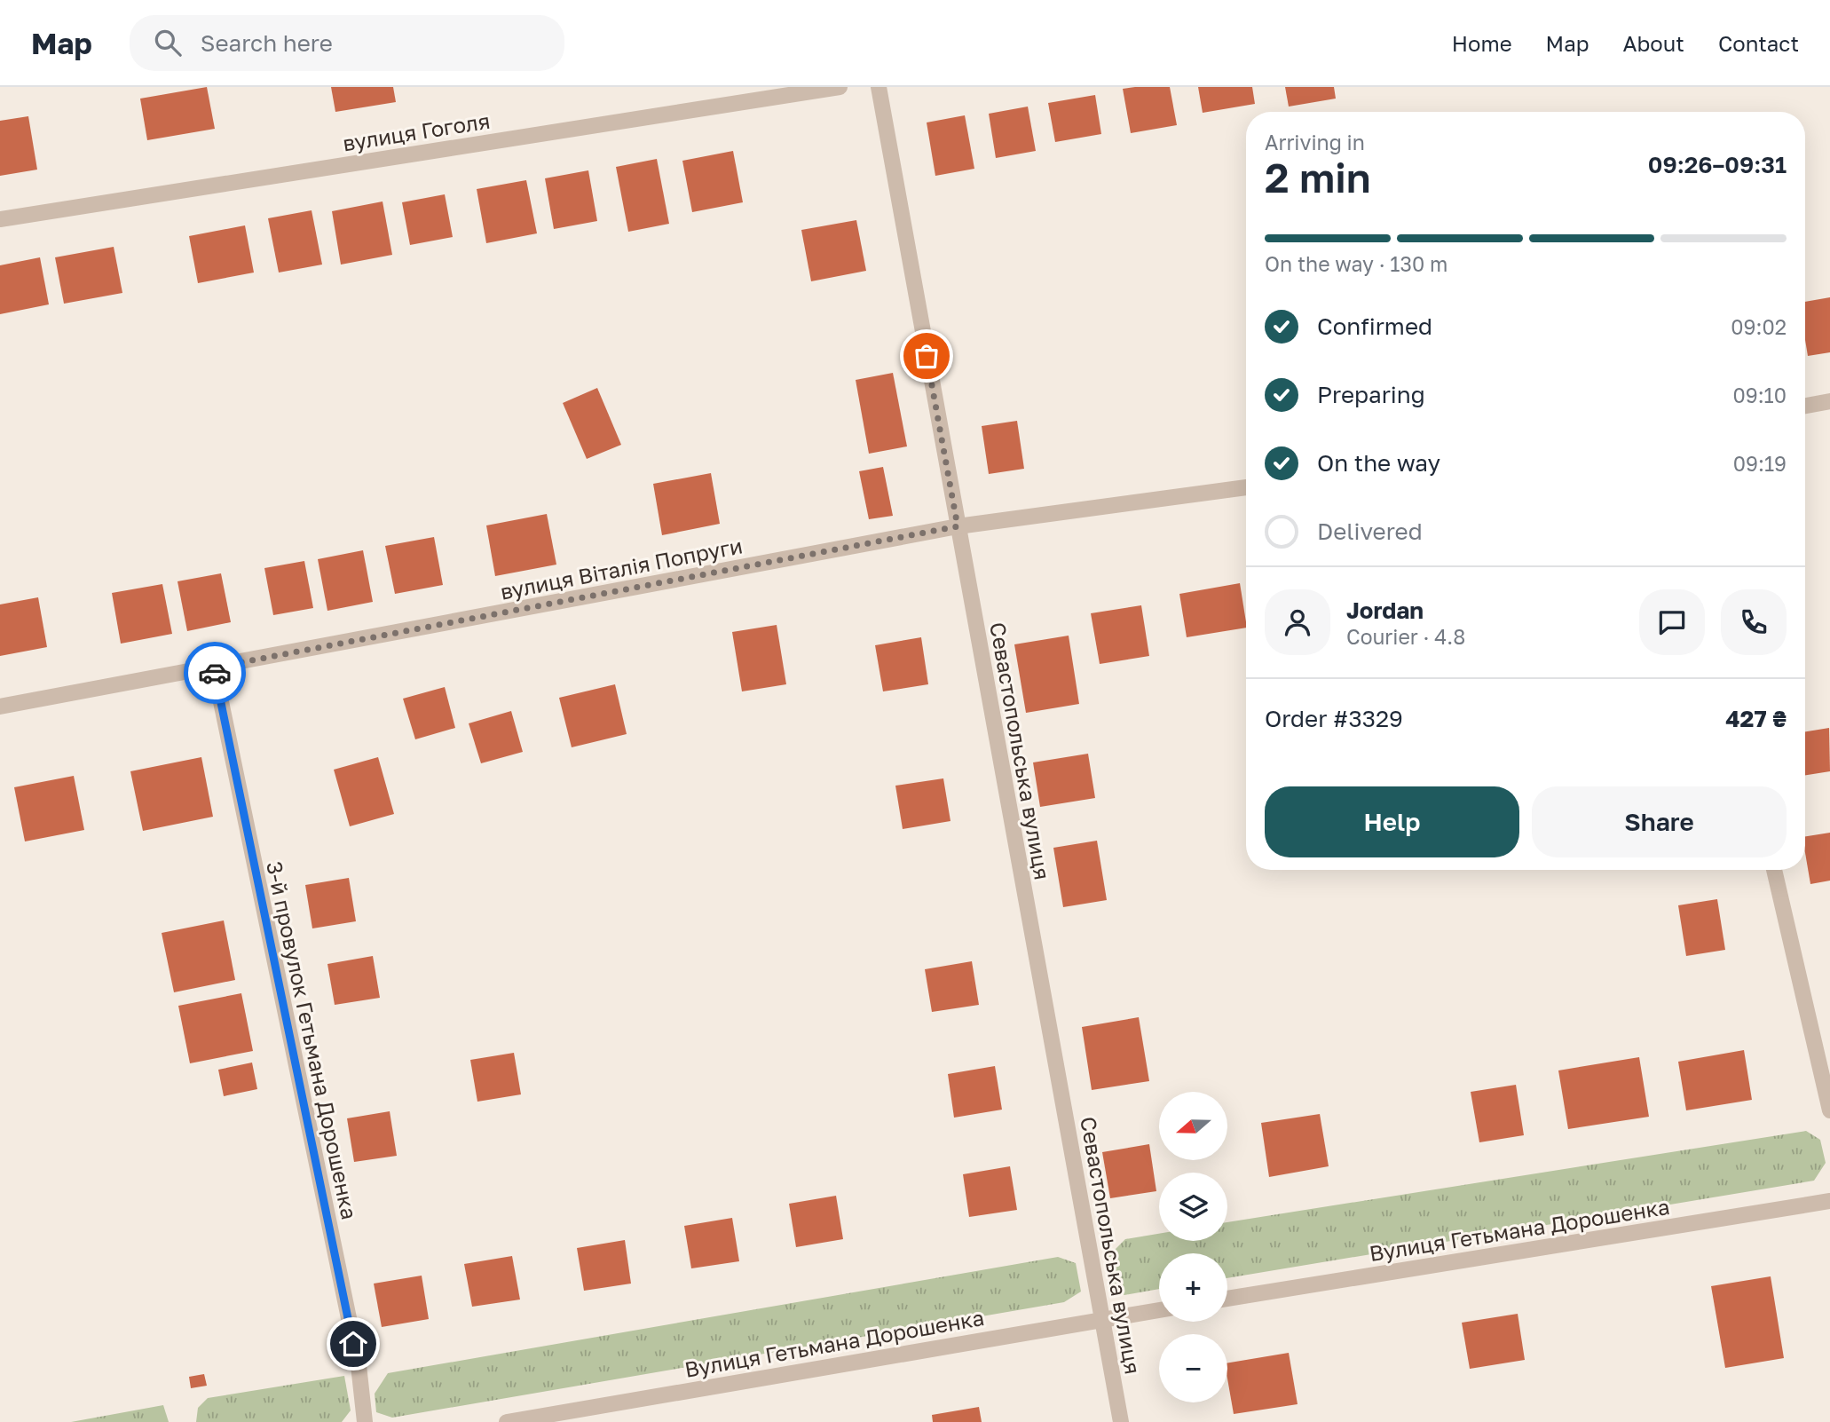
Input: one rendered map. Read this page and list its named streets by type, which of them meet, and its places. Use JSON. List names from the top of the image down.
{
  "streets": {
    "street": [
      "вулиця Гоголя",
      "вулиця Віталія Попруги",
      "Севастопольська вулиця",
      "3-й провулок Гетьмана Дорошенка",
      "Вулиця Гетьмана Дорошенка"
    ]
  },
  "crossings": [
    ["вулиця Віталія Попруги", "Севастопольська вулиця"],
    ["вулиця Віталія Попруги", "3-й провулок Гетьмана Дорошенка"],
    ["Севастопольська вулиця", "Вулиця Гетьмана Дорошенка"]
  ],
  "north": "left",
  "page": {
    "header": "Map",
    "search": "Search here",
    "nav": [
      "Home",
      "Map",
      "About",
      "Contact"
    ],
    "heading": ["2 min", "Arriving in", "09:26–09:31"],
    "panel": [
      "Jordan",
      "Courier · 4.8",
      "Order #3329",
      "427 ₴"
    ],
    "bar": "On the way · 130 m",
    "list": [
      ["Confirmed", "09:02"],
      ["Preparing", "09:10"],
      ["On the way", "09:19"],
      "Delivered"
    ],
    "buttons": ["Help", "Share"],
    "map_buttons": ["+", "−"]
  }
}
